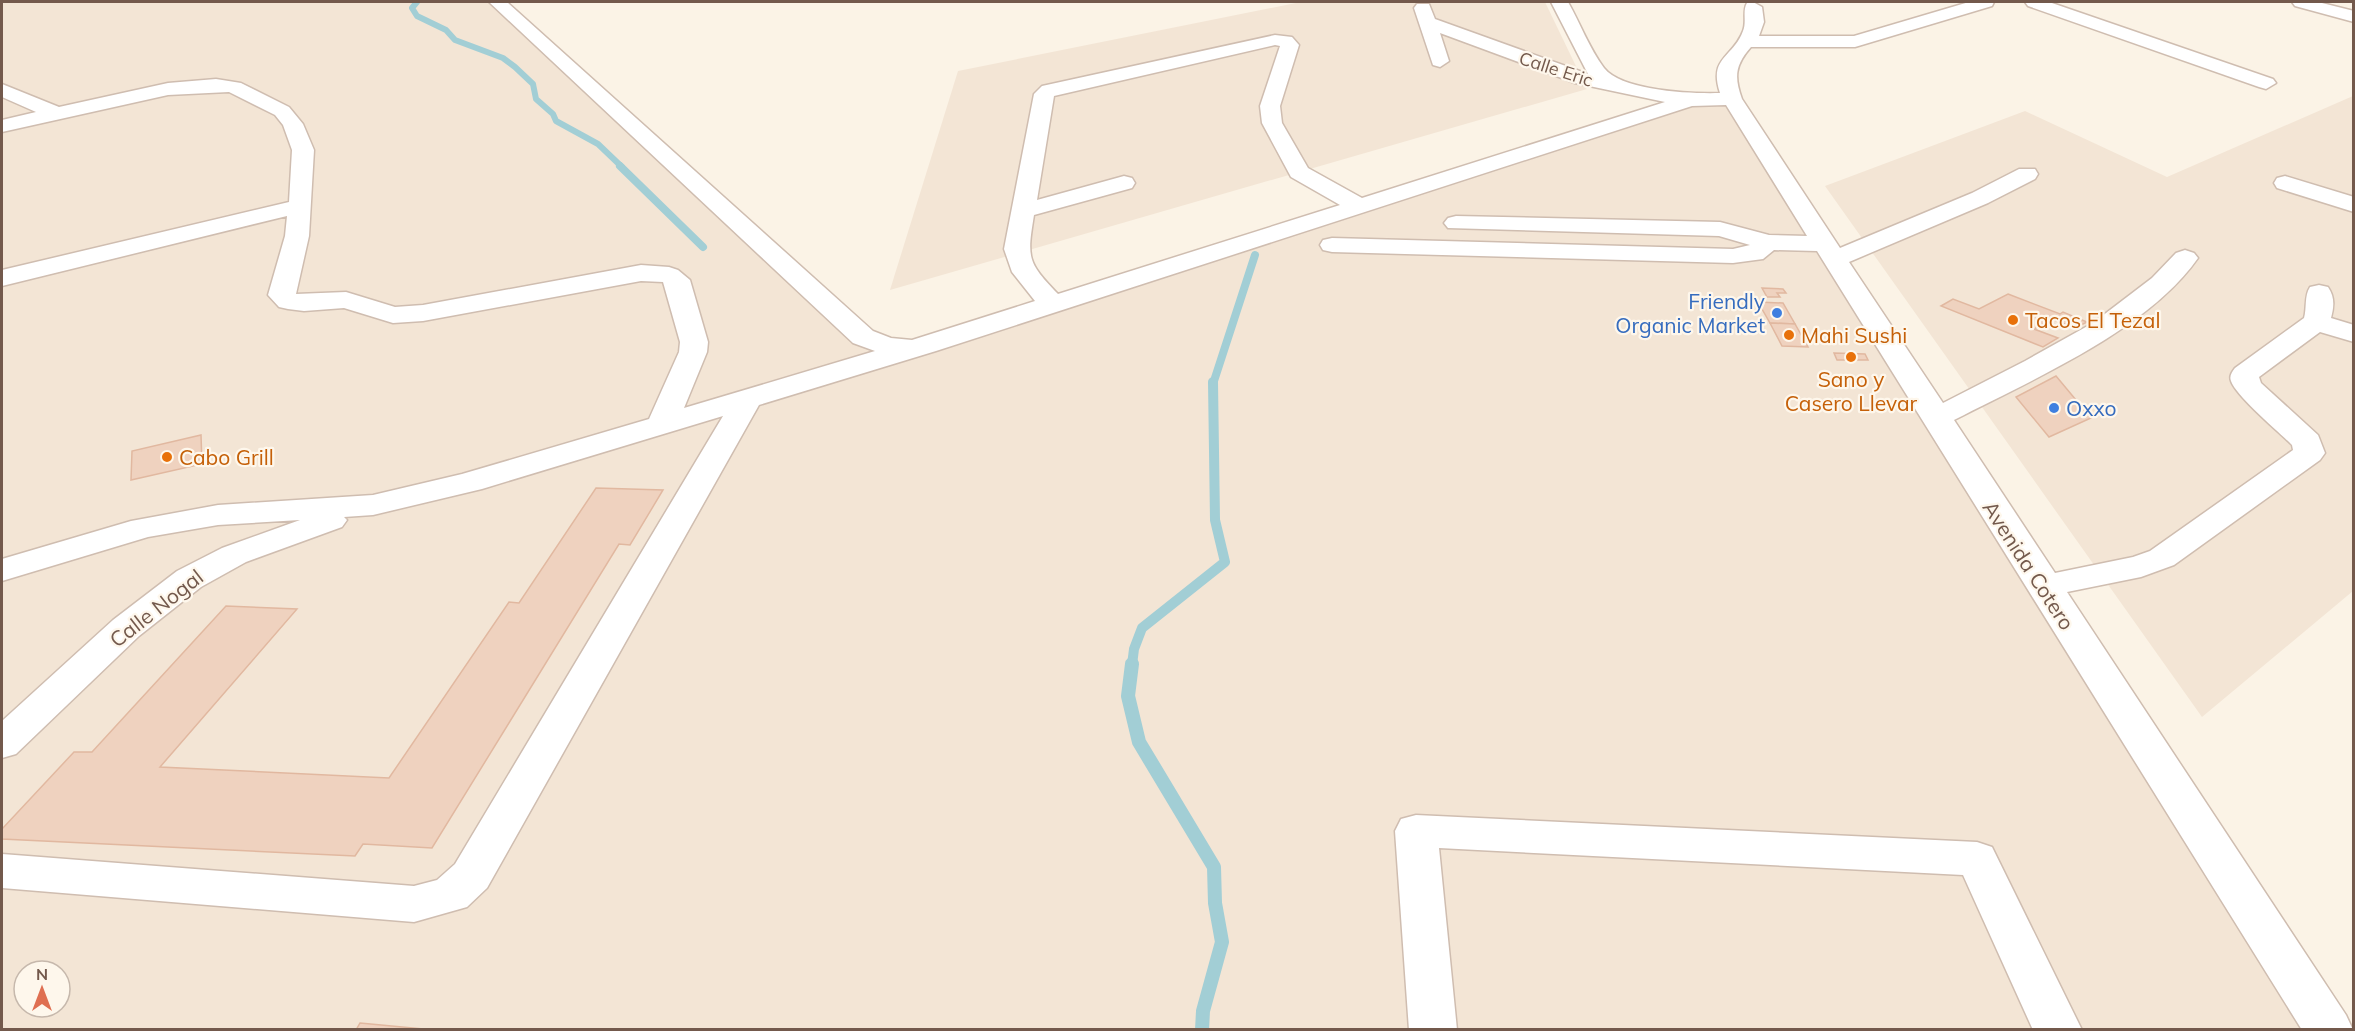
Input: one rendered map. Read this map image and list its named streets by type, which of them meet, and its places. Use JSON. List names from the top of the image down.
{
  "streets": {
    "street": ["Calle Eric", "Avenida Cotero", "Calle Nogal"]
  },
  "places": [
    "Friendly Organic Market",
    "Tacos El Tezal",
    "Mahi Sushi",
    "Sano y Casero Llevar",
    "Oxxo",
    "Cabo Grill"
  ],
  "north": "top"
}
